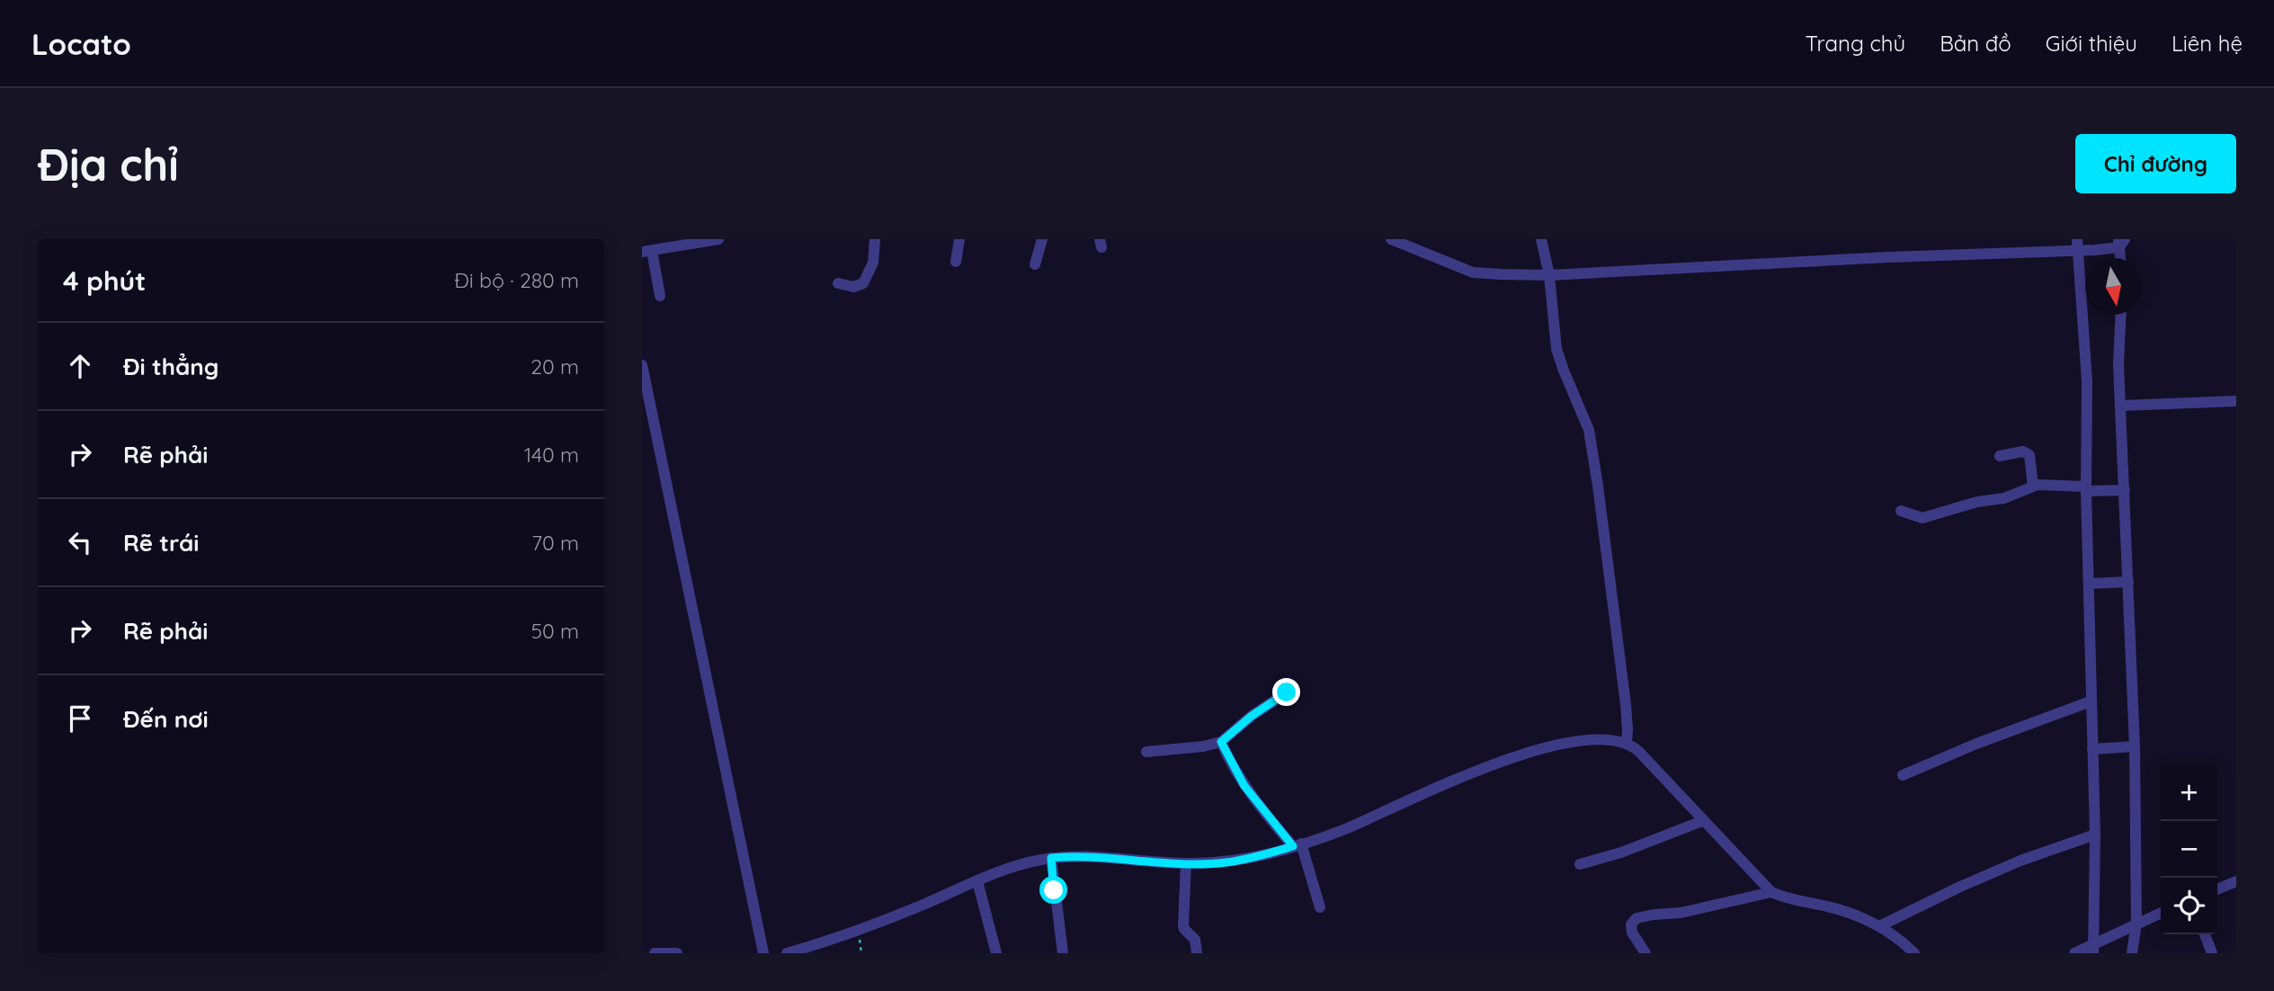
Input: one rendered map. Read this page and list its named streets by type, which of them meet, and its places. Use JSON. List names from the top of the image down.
{
  "north": "bottom",
  "page": {
    "header": "Locato",
    "nav": [
      "Trang chủ",
      "Bản đồ",
      "Giới thiệu",
      "Liên hệ"
    ],
    "buttons": "Chỉ đường",
    "title": "Địa chỉ",
    "heading": ["4 phút", "Đi bộ · 280 m"],
    "list": [
      ["Đi thẳng", "20 m"],
      ["Rẽ phải", "140 m"],
      ["Rẽ trái", "70 m"],
      ["Rẽ phải", "50 m"],
      "Đến nơi"
    ],
    "map_buttons": ["+", "−"]
  }
}
